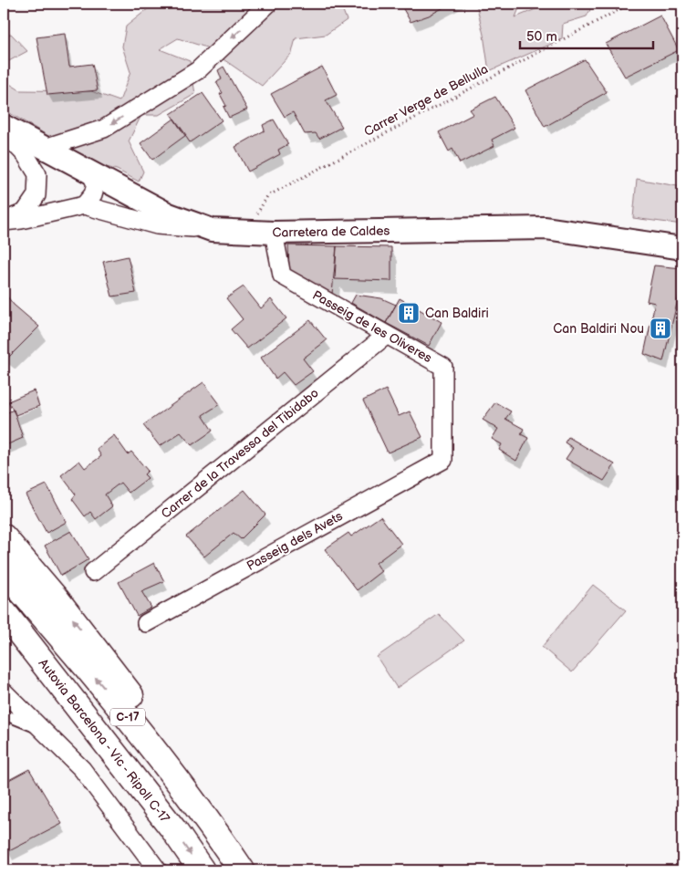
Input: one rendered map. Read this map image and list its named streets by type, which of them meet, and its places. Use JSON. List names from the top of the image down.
{
  "streets": {
    "highway": ["C-17", "Autovia Barcelona - Vic - Ripoll C-17"],
    "street": [
      "Carretera de Caldes",
      "Passeig de les Oliveres",
      "Carrer de la Travessa del Tibidabo",
      "Passeig dels Avets"
    ],
    "path": ["Carrer Verge de Bellulla"]
  },
  "crossings": [
    ["Carrer Verge de Bellulla", "Carretera de Caldes"],
    ["Carretera de Caldes", "Passeig de les Oliveres"],
    ["Passeig de les Oliveres", "Carrer de la Travessa del Tibidabo"],
    ["Passeig de les Oliveres", "Passeig dels Avets"]
  ],
  "places": {
    "building": ["Can Baldiri", "Can Baldiri Nou"]
  },
  "scale_bar": "50 m"
}
